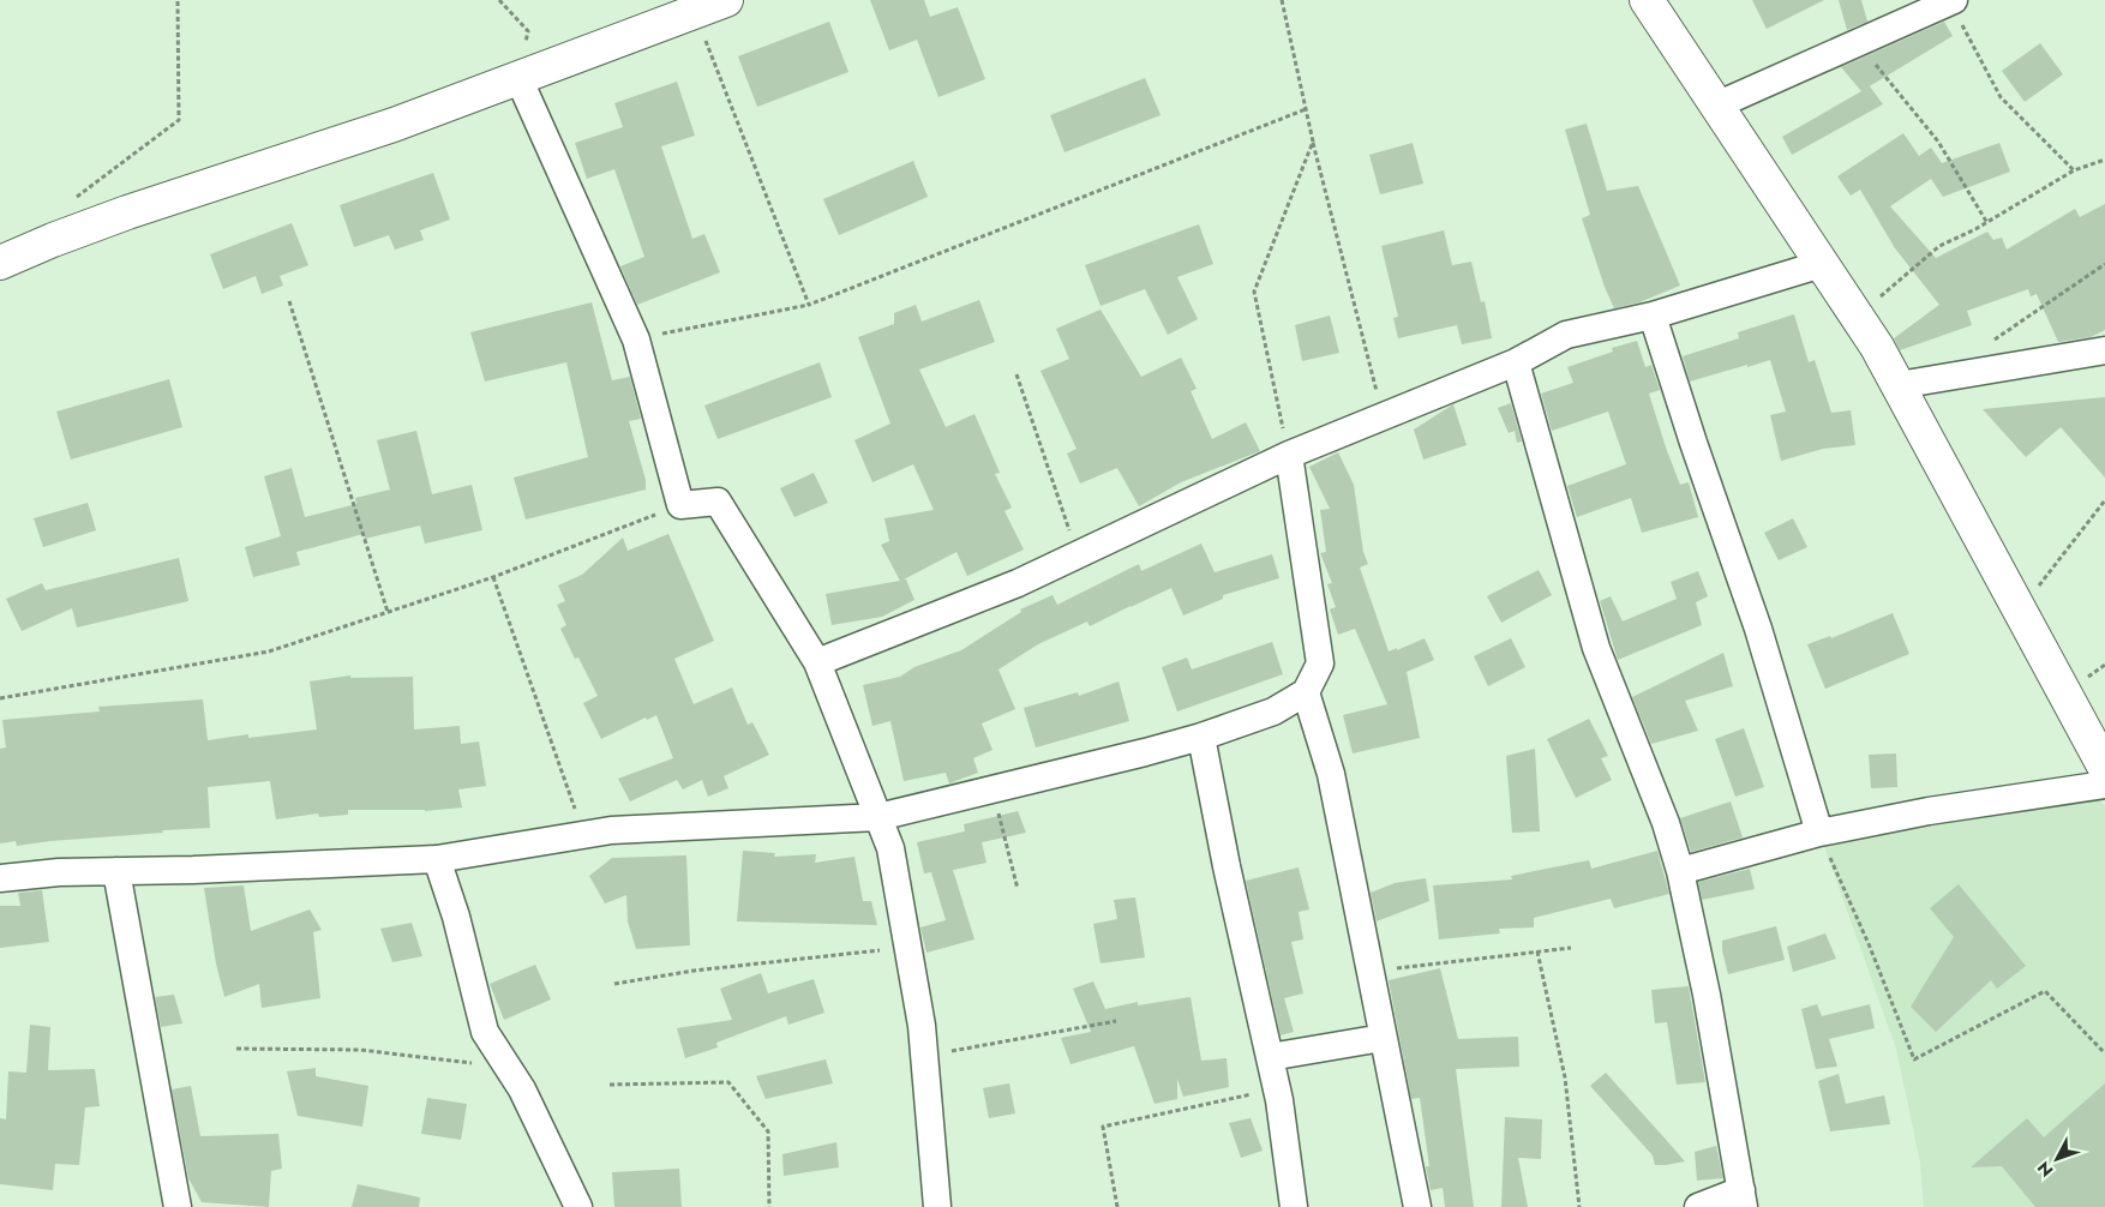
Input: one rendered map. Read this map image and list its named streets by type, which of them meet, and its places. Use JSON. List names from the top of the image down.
{
  "north": "bottom left"
}
